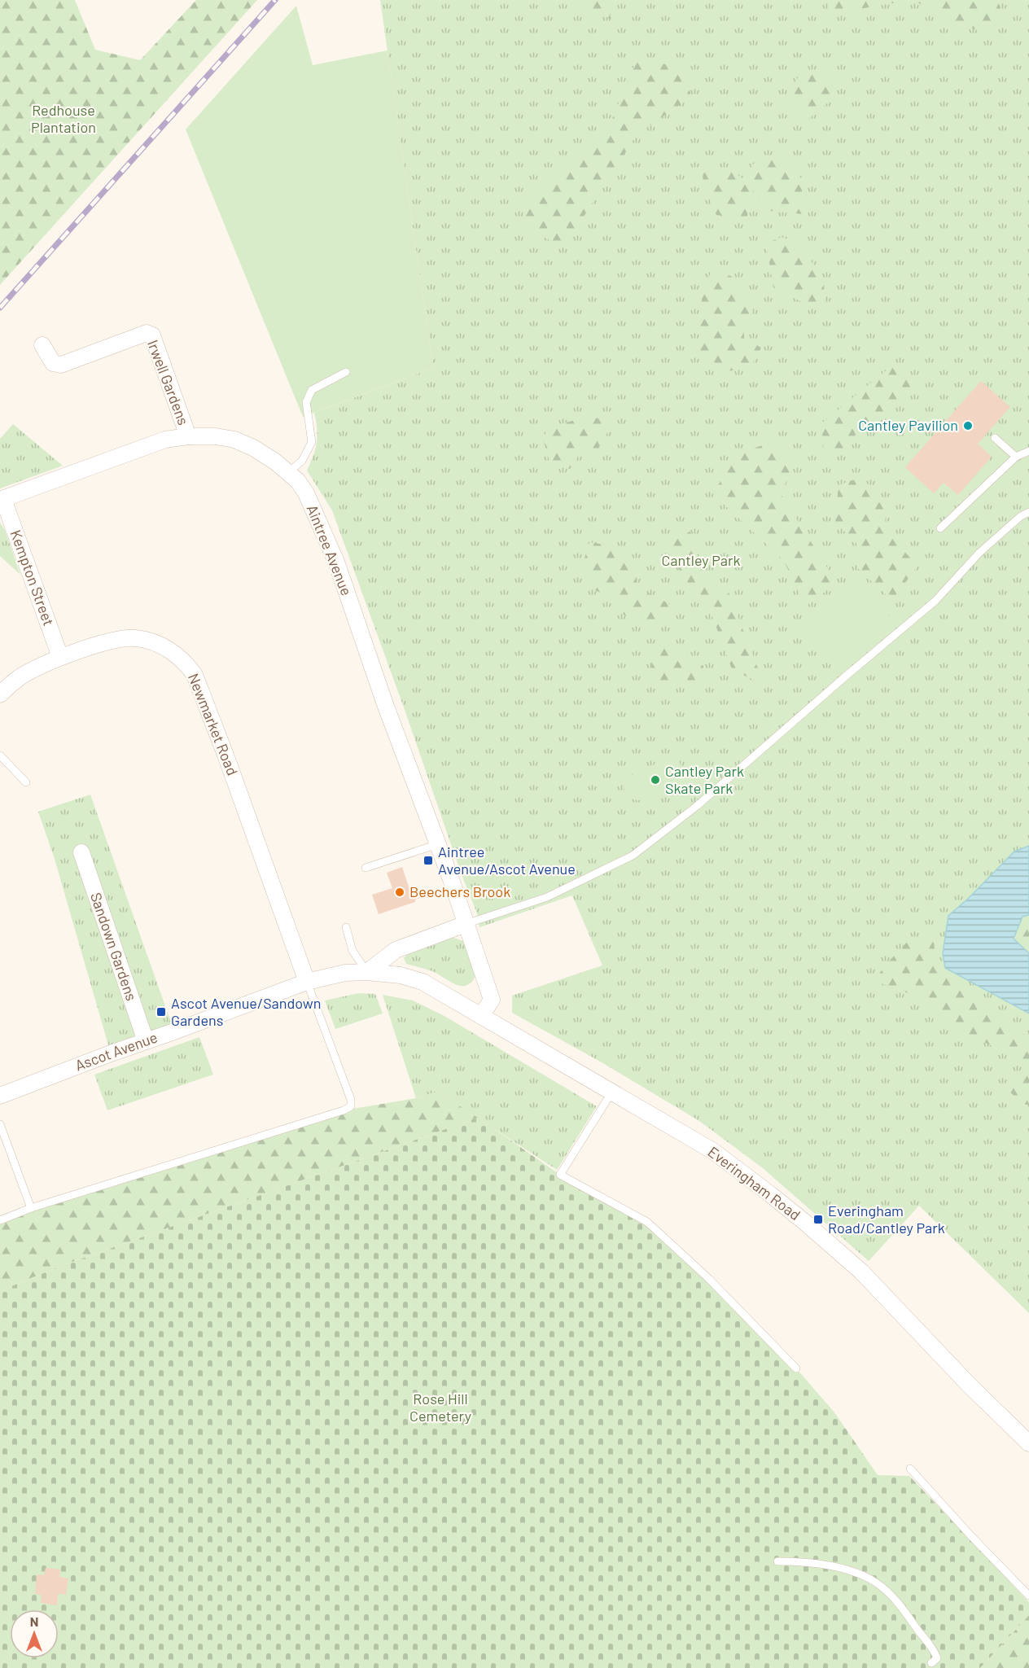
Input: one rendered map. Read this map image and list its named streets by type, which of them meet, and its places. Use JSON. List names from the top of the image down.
{
  "streets": {
    "street": [
      "Irwell Gardens",
      "Aintree Avenue",
      "Kempton Street",
      "Newmarket Road",
      "Sandown Gardens",
      "Ascot Avenue",
      "Everingham Road"
    ]
  },
  "crossings": [
    ["Irwell Gardens", "Aintree Avenue"],
    ["Aintree Avenue", "Kempton Street"],
    ["Aintree Avenue", "Ascot Avenue"],
    ["Aintree Avenue", "Everingham Road"],
    ["Kempton Street", "Newmarket Road"],
    ["Newmarket Road", "Ascot Avenue"],
    ["Sandown Gardens", "Ascot Avenue"],
    ["Ascot Avenue", "Everingham Road"]
  ],
  "parks": ["Redhouse Plantation", "Cantley Park", "Rose Hill Cemetery"],
  "places": {
    "other": ["Cantley Pavilion", "Cantley Park Skate Park", "Beechers Brook"],
    "transit": ["Aintree Avenue/Ascot Avenue", "Ascot Avenue/Sandown Gardens", "Everingham Road/Cantley Park"]
  },
  "north": "top"
}
